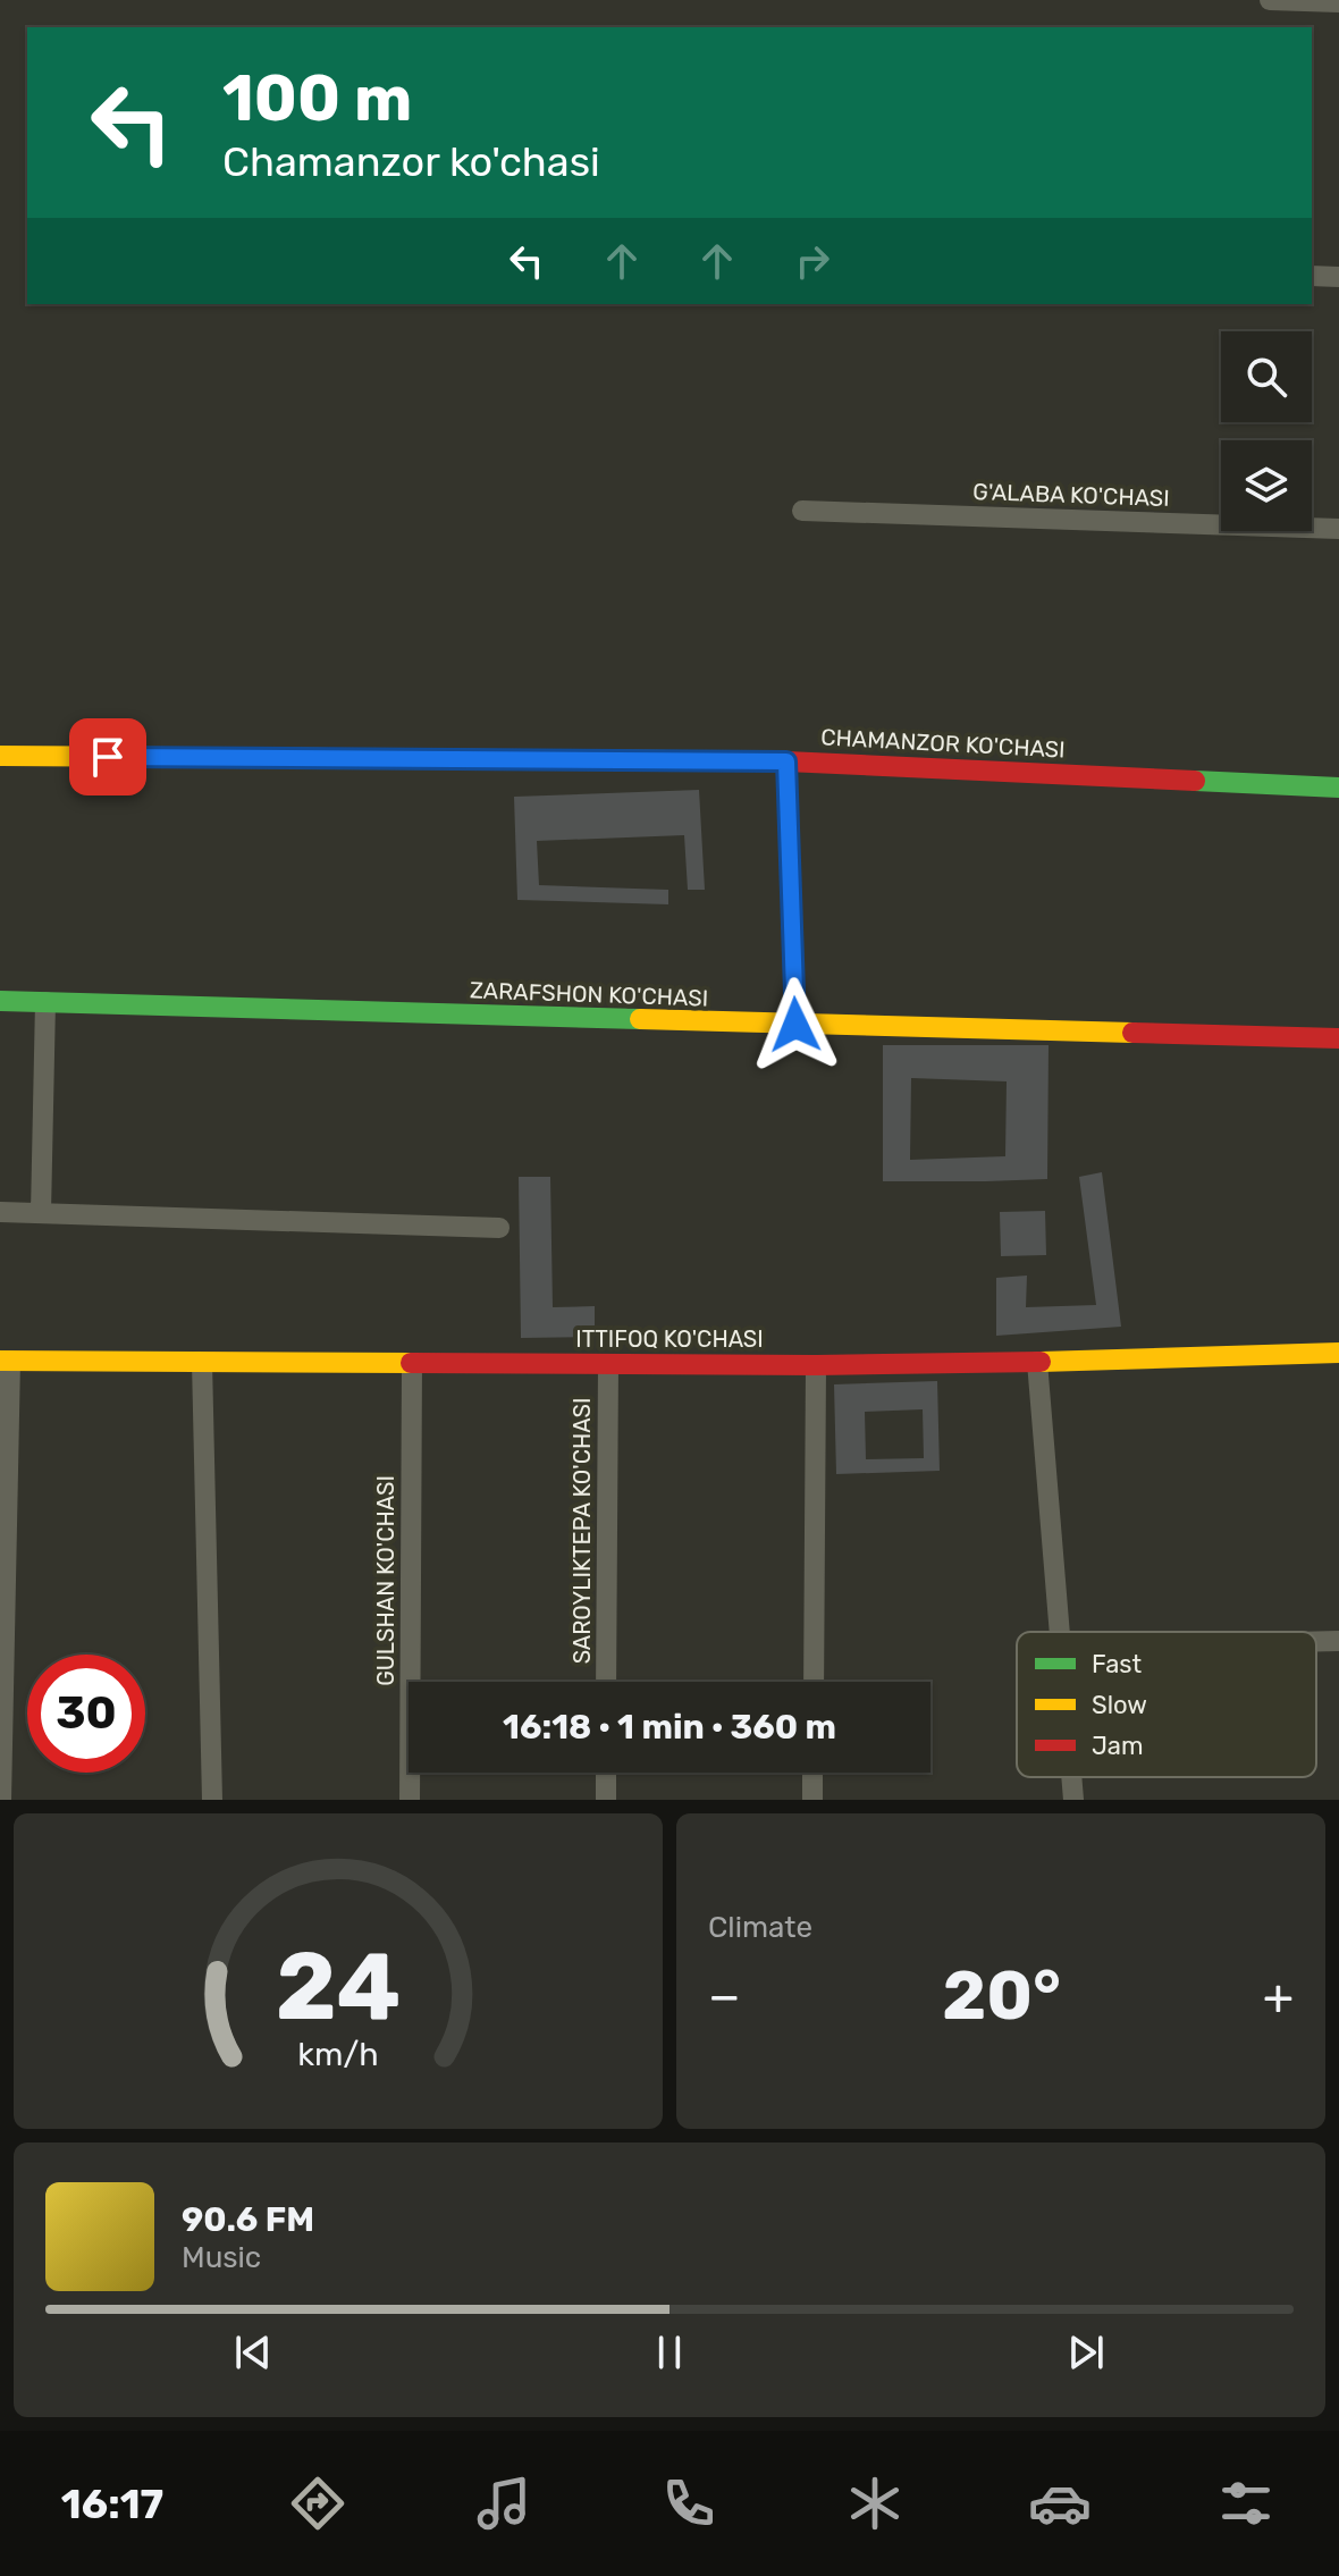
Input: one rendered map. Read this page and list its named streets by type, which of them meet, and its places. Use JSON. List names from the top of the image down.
{
  "streets": {
    "street": [
      "G'ALABA KO'CHASI",
      "CHAMANZOR KO'CHASI",
      "ZARAFSHON KO'CHASI",
      "ITTIFOQ KO'CHASI",
      "SAROYLIKTEPA KO'CHASI",
      "GULSHAN KO'CHASI"
    ]
  },
  "crossings": [
    ["ITTIFOQ KO'CHASI", "SAROYLIKTEPA KO'CHASI"],
    ["ITTIFOQ KO'CHASI", "GULSHAN KO'CHASI"]
  ],
  "legend": ["Fast", "Slow", "Jam"],
  "page": {
    "turn": ["100 m", "Chamanzor ko'chasi"],
    "limit": "30",
    "trip": "16:18 · 1 min · 360 m",
    "tile": "Climate",
    "heat": ["−", "20°", "+"],
    "song": ["90.6 FM", "Music"],
    "tabs": "16:17",
    "gauge": ["24", "km/h"]
  }
}
